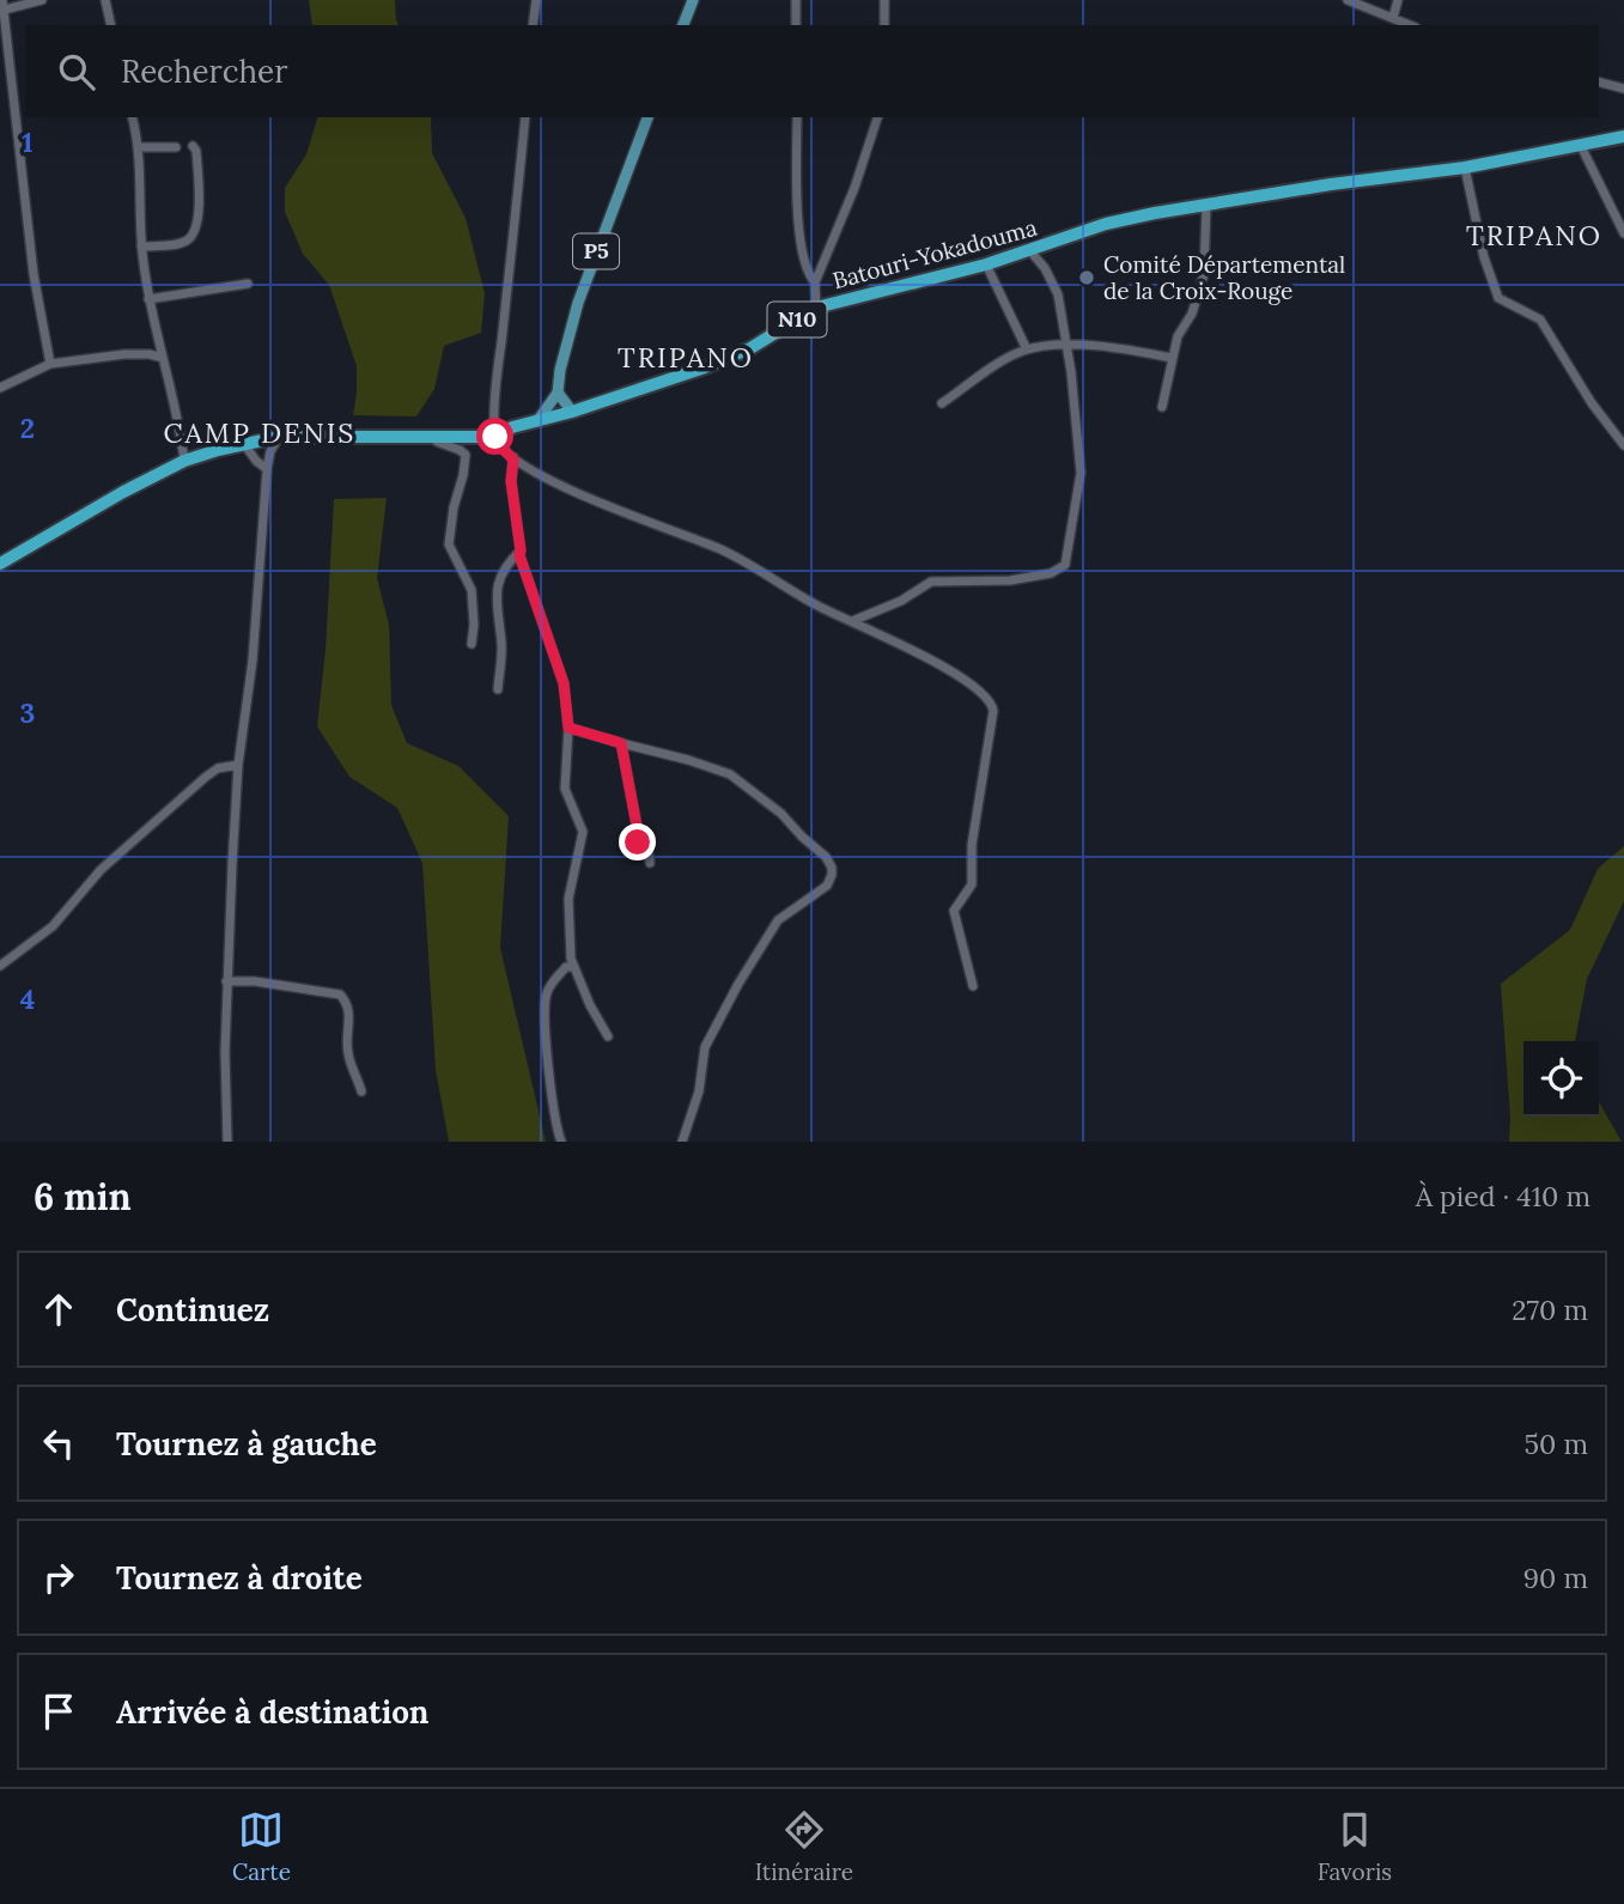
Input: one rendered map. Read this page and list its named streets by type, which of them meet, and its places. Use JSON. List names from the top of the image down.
{
  "streets": {
    "highway": ["Batouri-Yokadouma", "N10"],
    "main road": ["P5"]
  },
  "crossings": [
    ["P5", "Batouri-Yokadouma"]
  ],
  "districts": ["TRIPANO", "TRIPANO", "CAMP DENIS"],
  "places": ["Comité Départemental de la Croix-Rouge"],
  "page": {
    "search": "Rechercher",
    "heading": ["6 min", "À pied · 410 m"],
    "list": [
      ["Continuez", "270 m"],
      ["Tournez à gauche", "50 m"],
      ["Tournez à droite", "90 m"],
      "Arrivée à destination"
    ],
    "nav": ["Carte", "Itinéraire", "Favoris"]
  },
  "grid": {
    "rows": [
      "1",
      "2",
      "3",
      "4"
    ]
  }
}
